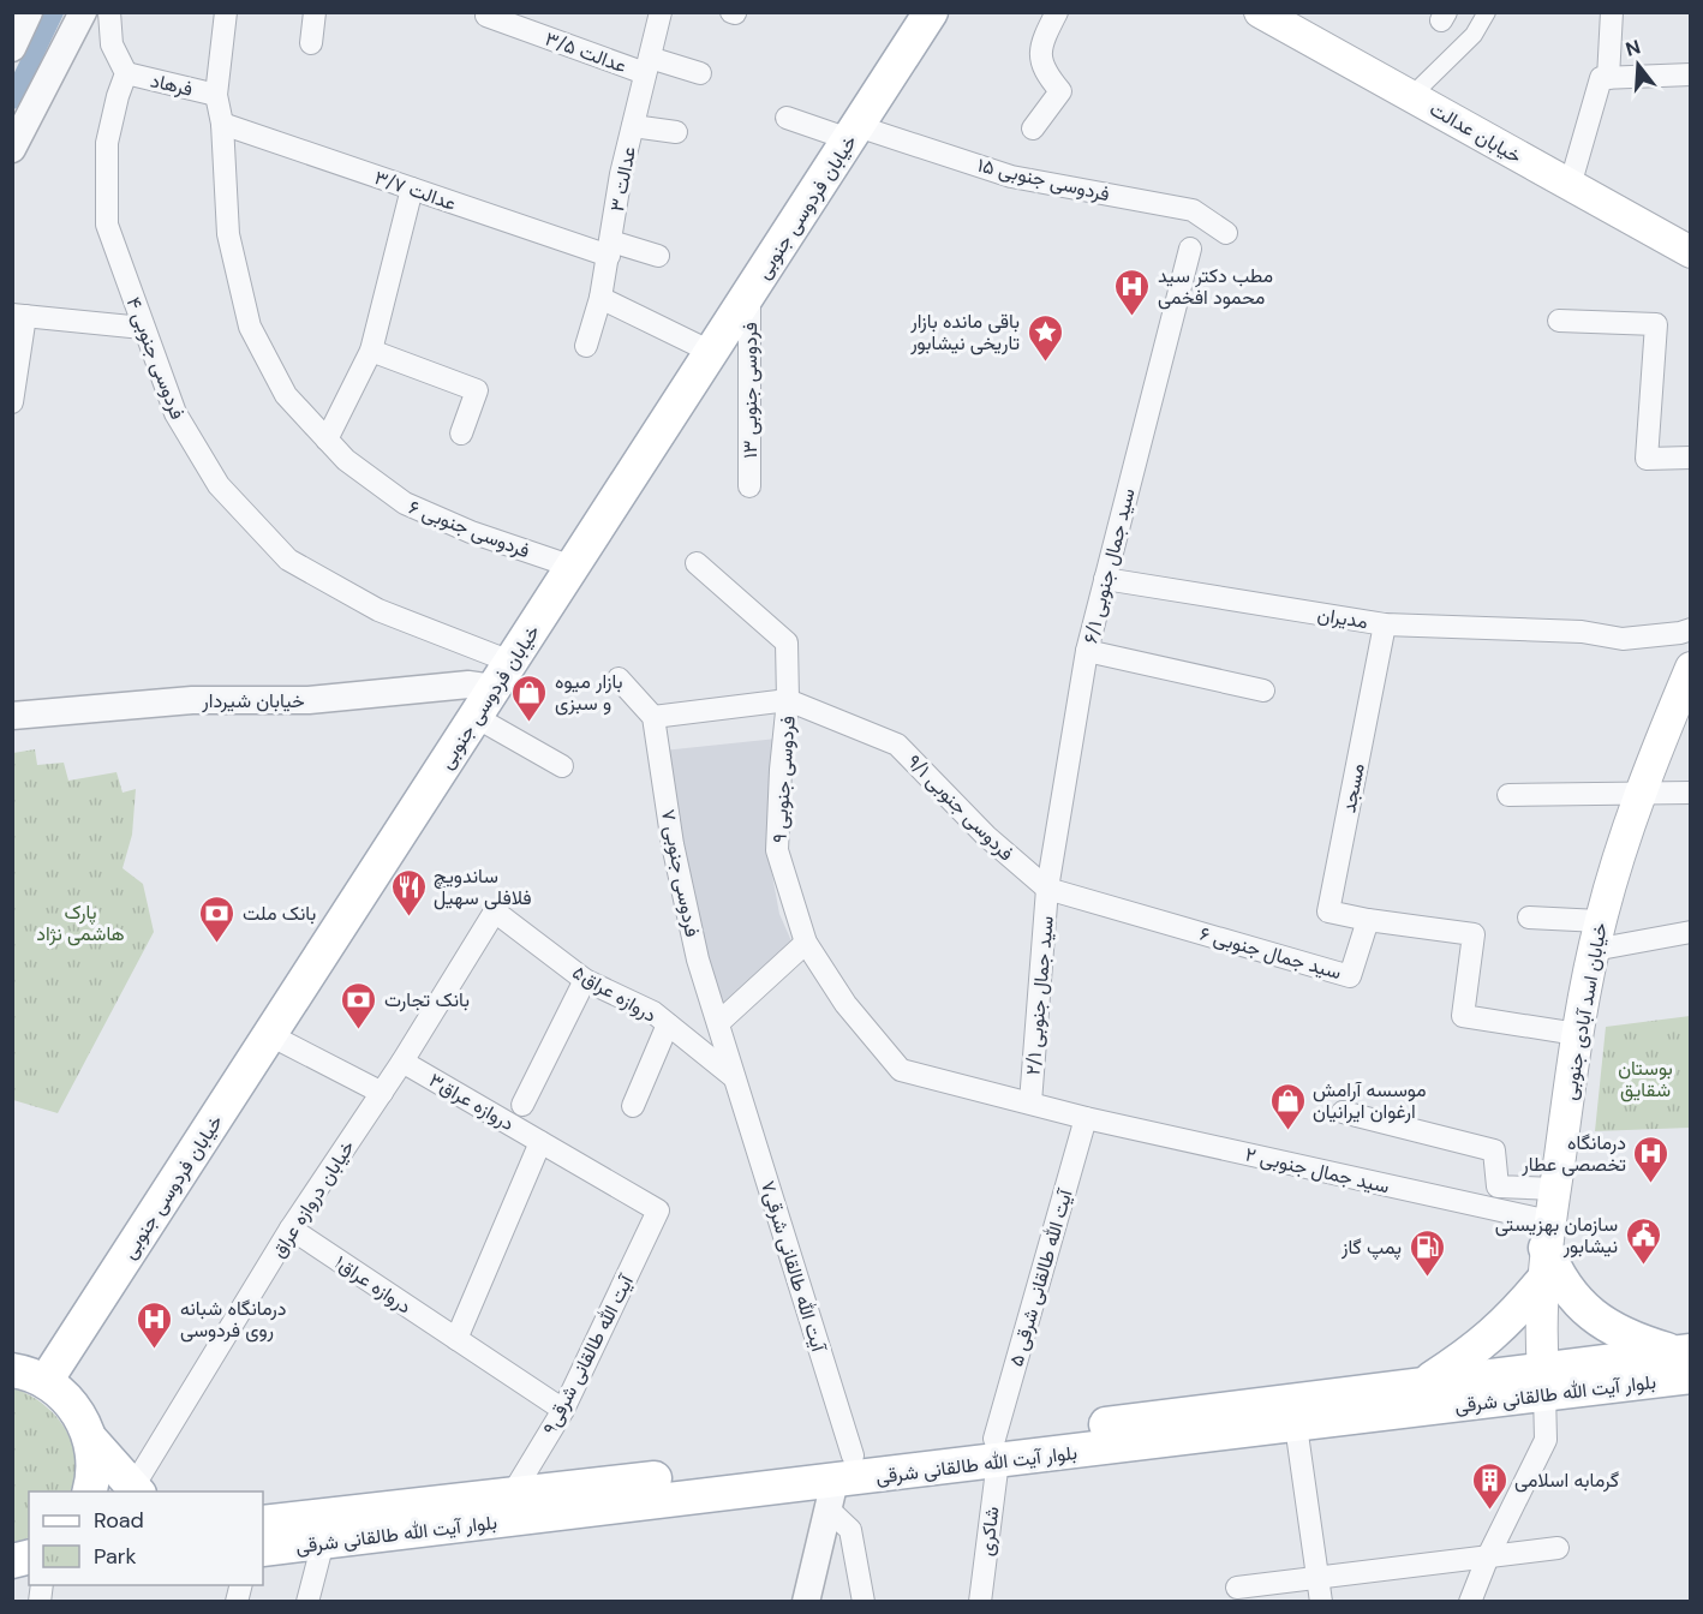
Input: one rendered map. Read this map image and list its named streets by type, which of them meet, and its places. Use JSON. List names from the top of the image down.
{
  "streets": {
    "main road": [
      "خیابان عدالت",
      "خیابان فردوسی جنوبی",
      "خیابان اسد آبادی جنوبی",
      "بلوار آیت الله طالقانی شرقی"
    ],
    "street": [
      "عدالت ۳/۵",
      "فرهاد",
      "عدالت ۳",
      "فردوسی جنوبی ۱۵",
      "عدالت ۳/۷",
      "فردوسی جنوبی ۴",
      "فردوسی جنوبی ۱۳",
      "فردوسی جنوبی ۶",
      "سید جمال جنوبی ۶/۱",
      "مدیران",
      "خیابان شیردار",
      "فردوسی جنوبی ۹",
      "مسجد",
      "فردوسی جنوبی ۹/۱",
      "فردوسی جنوبی ۷",
      "سید جمال جنوبی ۶",
      "دروازه عراق۵",
      "سید جمال جنوبی ۲/۱",
      "دروازه عراق۳",
      "سید جمال جنوبی ۲",
      "خیابان دروازه عراق",
      "آیت الله طالقانی شرقی۷",
      "آیت الله طالقانی شرقی ۵",
      "دروازه عراق۱",
      "آیت الله طالقانی شرقی۹",
      "شاکری"
    ]
  },
  "crossings": [
    ["عدالت ۳/۵", "عدالت ۳"],
    ["فرهاد", "فردوسی جنوبی ۴"],
    ["فرهاد", "فردوسی جنوبی ۶"],
    ["عدالت ۳", "عدالت ۳/۷"],
    ["فردوسی جنوبی ۱۵", "خیابان فردوسی جنوبی"],
    ["عدالت ۳/۷", "فردوسی جنوبی ۶"],
    ["خیابان فردوسی جنوبی", "فردوسی جنوبی ۴"],
    ["خیابان فردوسی جنوبی", "فردوسی جنوبی ۱۳"],
    ["خیابان فردوسی جنوبی", "فردوسی جنوبی ۶"],
    ["خیابان فردوسی جنوبی", "خیابان شیردار"],
    ["فردوسی جنوبی ۴", "خیابان شیردار"],
    ["سید جمال جنوبی ۶/۱", "مدیران"],
    ["سید جمال جنوبی ۶/۱", "فردوسی جنوبی ۹/۱"],
    ["سید جمال جنوبی ۶/۱", "سید جمال جنوبی ۶"],
    ["سید جمال جنوبی ۶/۱", "سید جمال جنوبی ۲/۱"],
    ["مدیران", "مسجد"],
    ["فردوسی جنوبی ۹", "فردوسی جنوبی ۹/۱"],
    ["فردوسی جنوبی ۹", "سید جمال جنوبی ۲/۱"],
    ["فردوسی جنوبی ۹", "سید جمال جنوبی ۲"],
    ["فردوسی جنوبی ۹", "آیت الله طالقانی شرقی ۵"],
    ["مسجد", "سید جمال جنوبی ۶"],
    ["فردوسی جنوبی ۹/۱", "سید جمال جنوبی ۶"],
    ["فردوسی جنوبی ۹/۱", "سید جمال جنوبی ۲/۱"],
    ["فردوسی جنوبی ۷", "دروازه عراق۵"],
    ["فردوسی جنوبی ۷", "آیت الله طالقانی شرقی۷"],
    ["سید جمال جنوبی ۶", "سید جمال جنوبی ۲/۱"],
    ["دروازه عراق۵", "خیابان دروازه عراق"],
    ["دروازه عراق۵", "آیت الله طالقانی شرقی۷"],
    ["خیابان اسد آبادی جنوبی", "سید جمال جنوبی ۲"],
    ["خیابان اسد آبادی جنوبی", "بلوار آیت الله طالقانی شرقی"],
    ["دروازه عراق۳", "خیابان دروازه عراق"],
    ["دروازه عراق۳", "آیت الله طالقانی شرقی۹"],
    ["سید جمال جنوبی ۲", "آیت الله طالقانی شرقی ۵"],
    ["خیابان دروازه عراق", "دروازه عراق۱"],
    ["آیت الله طالقانی شرقی۷", "بلوار آیت الله طالقانی شرقی"],
    ["آیت الله طالقانی شرقی ۵", "بلوار آیت الله طالقانی شرقی"],
    ["آیت الله طالقانی شرقی ۵", "شاکری"],
    ["دروازه عراق۱", "آیت الله طالقانی شرقی۹"],
    ["آیت الله طالقانی شرقی۹", "بلوار آیت الله طالقانی شرقی"],
    ["بلوار آیت الله طالقانی شرقی", "شاکری"]
  ],
  "parks": ["پارک هاشمی نژاد", "بوستان شقایق"],
  "places": {
    "hospital": ["مطب دکتر سید محمود افخمی", "درمانگاه تخصصی عطار", "درمانگاه شبانه روی فردوسی"],
    "place": ["باقی مانده بازار تاریخی نیشابور"],
    "shop": ["بازار میوه و سبزی", "موسسه آرامش ارغوان ایرانیان"],
    "restaurant": ["ساندویچ فلافلی سهیل"],
    "bank": ["بانک ملت", "بانک تجارت"],
    "public building": ["سازمان بهزیستی نیشابور"],
    "fuel station": ["پمپ گاز"],
    "building": ["گرمابه اسلامی"]
  },
  "legend": ["Road", "Park"],
  "north": "top"
}
